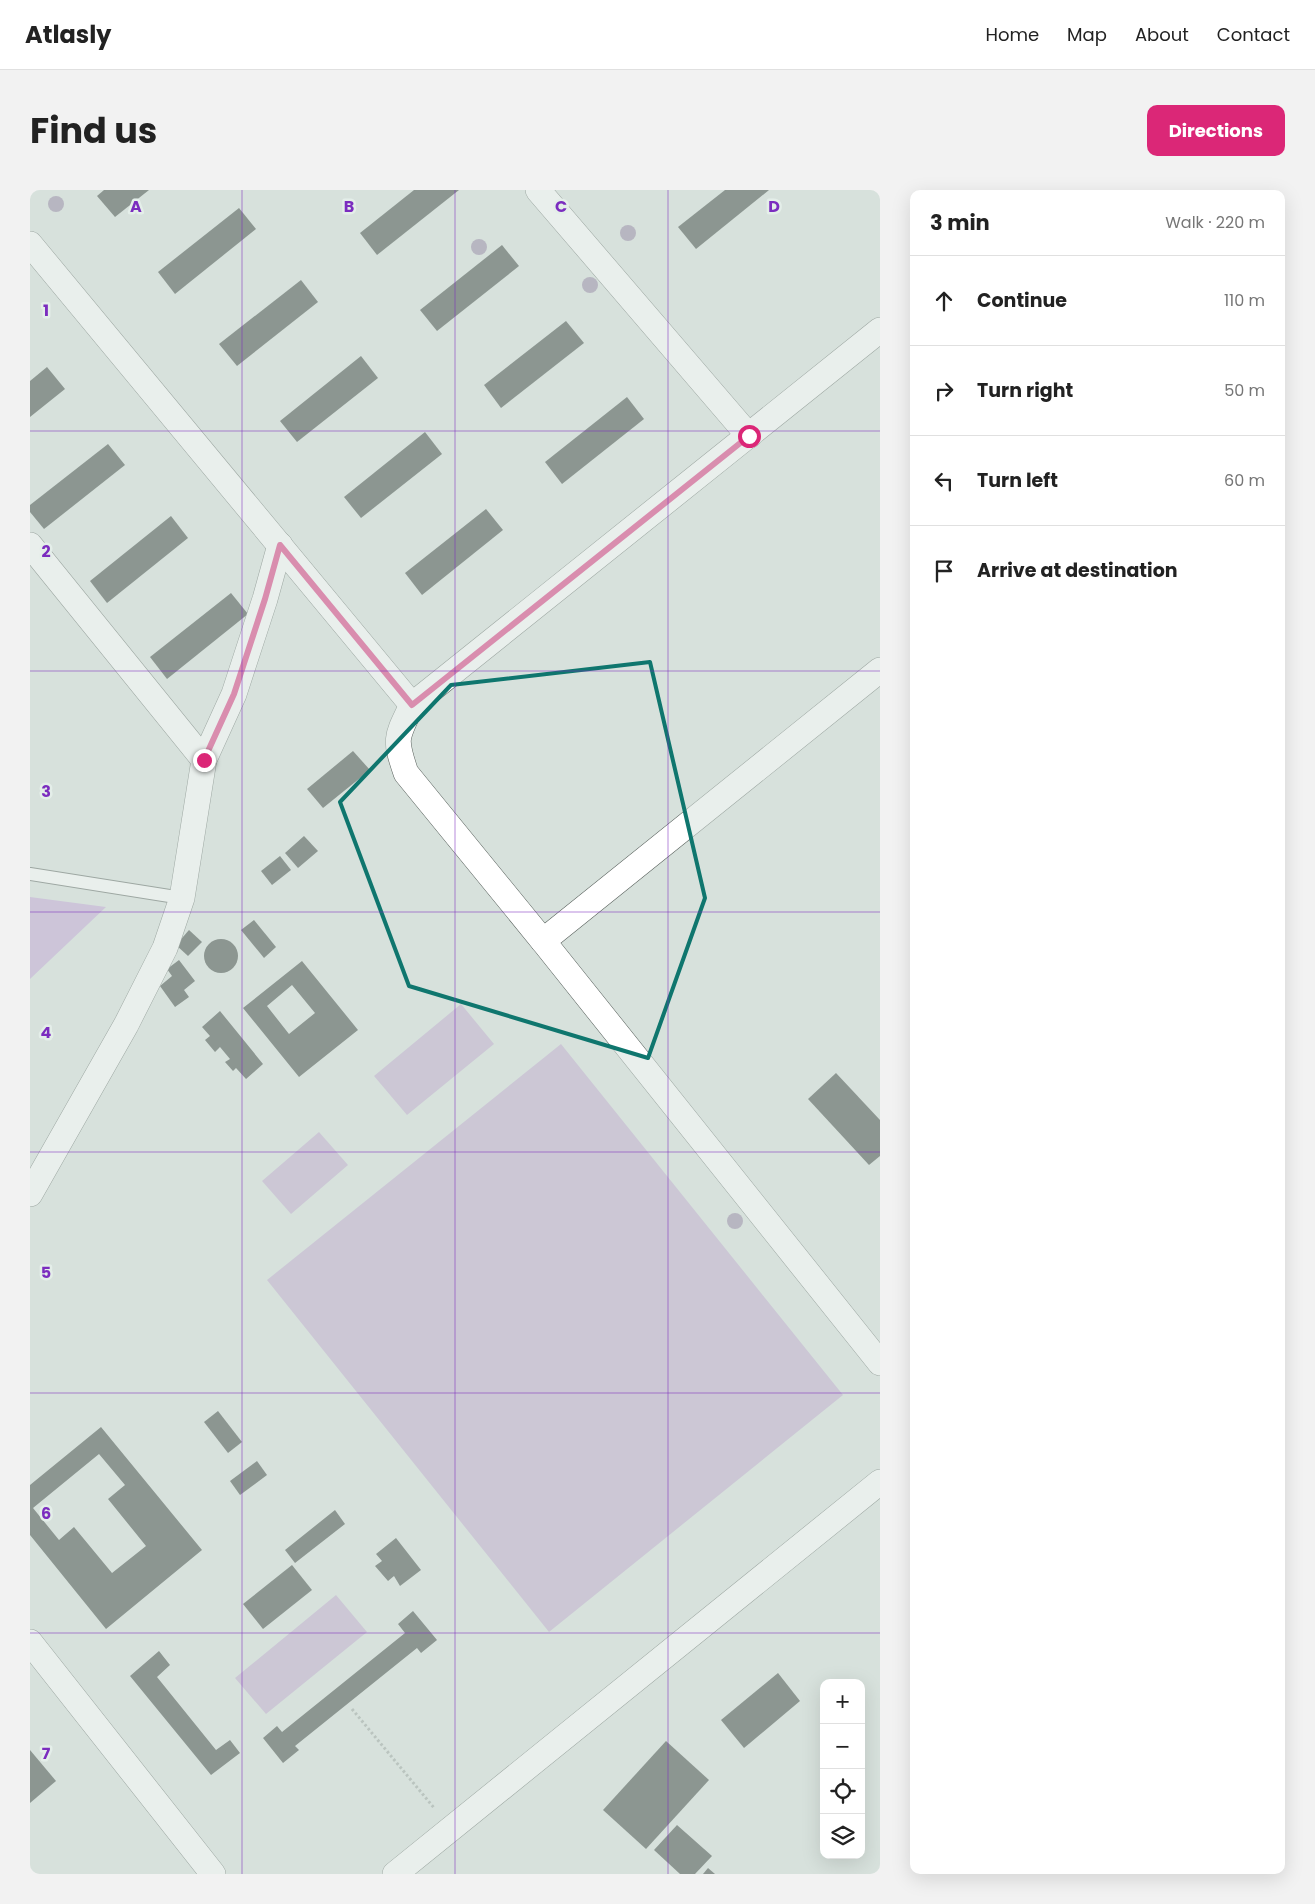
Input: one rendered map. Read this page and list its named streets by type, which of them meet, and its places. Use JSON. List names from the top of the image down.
{
  "page": {
    "header": "Atlasly",
    "nav": [
      "Home",
      "Map",
      "About",
      "Contact"
    ],
    "title": "Find us",
    "buttons": "Directions",
    "heading": ["3 min", "Walk · 220 m"],
    "list": [
      ["Continue", "110 m"],
      ["Turn right", "50 m"],
      ["Turn left", "60 m"],
      "Arrive at destination"
    ],
    "map_buttons": ["+", "−"]
  },
  "grid": {
    "columns": [
      "A",
      "B",
      "C",
      "D"
    ],
    "rows": [
      "1",
      "2",
      "3",
      "4",
      "5",
      "6",
      "7"
    ]
  }
}
